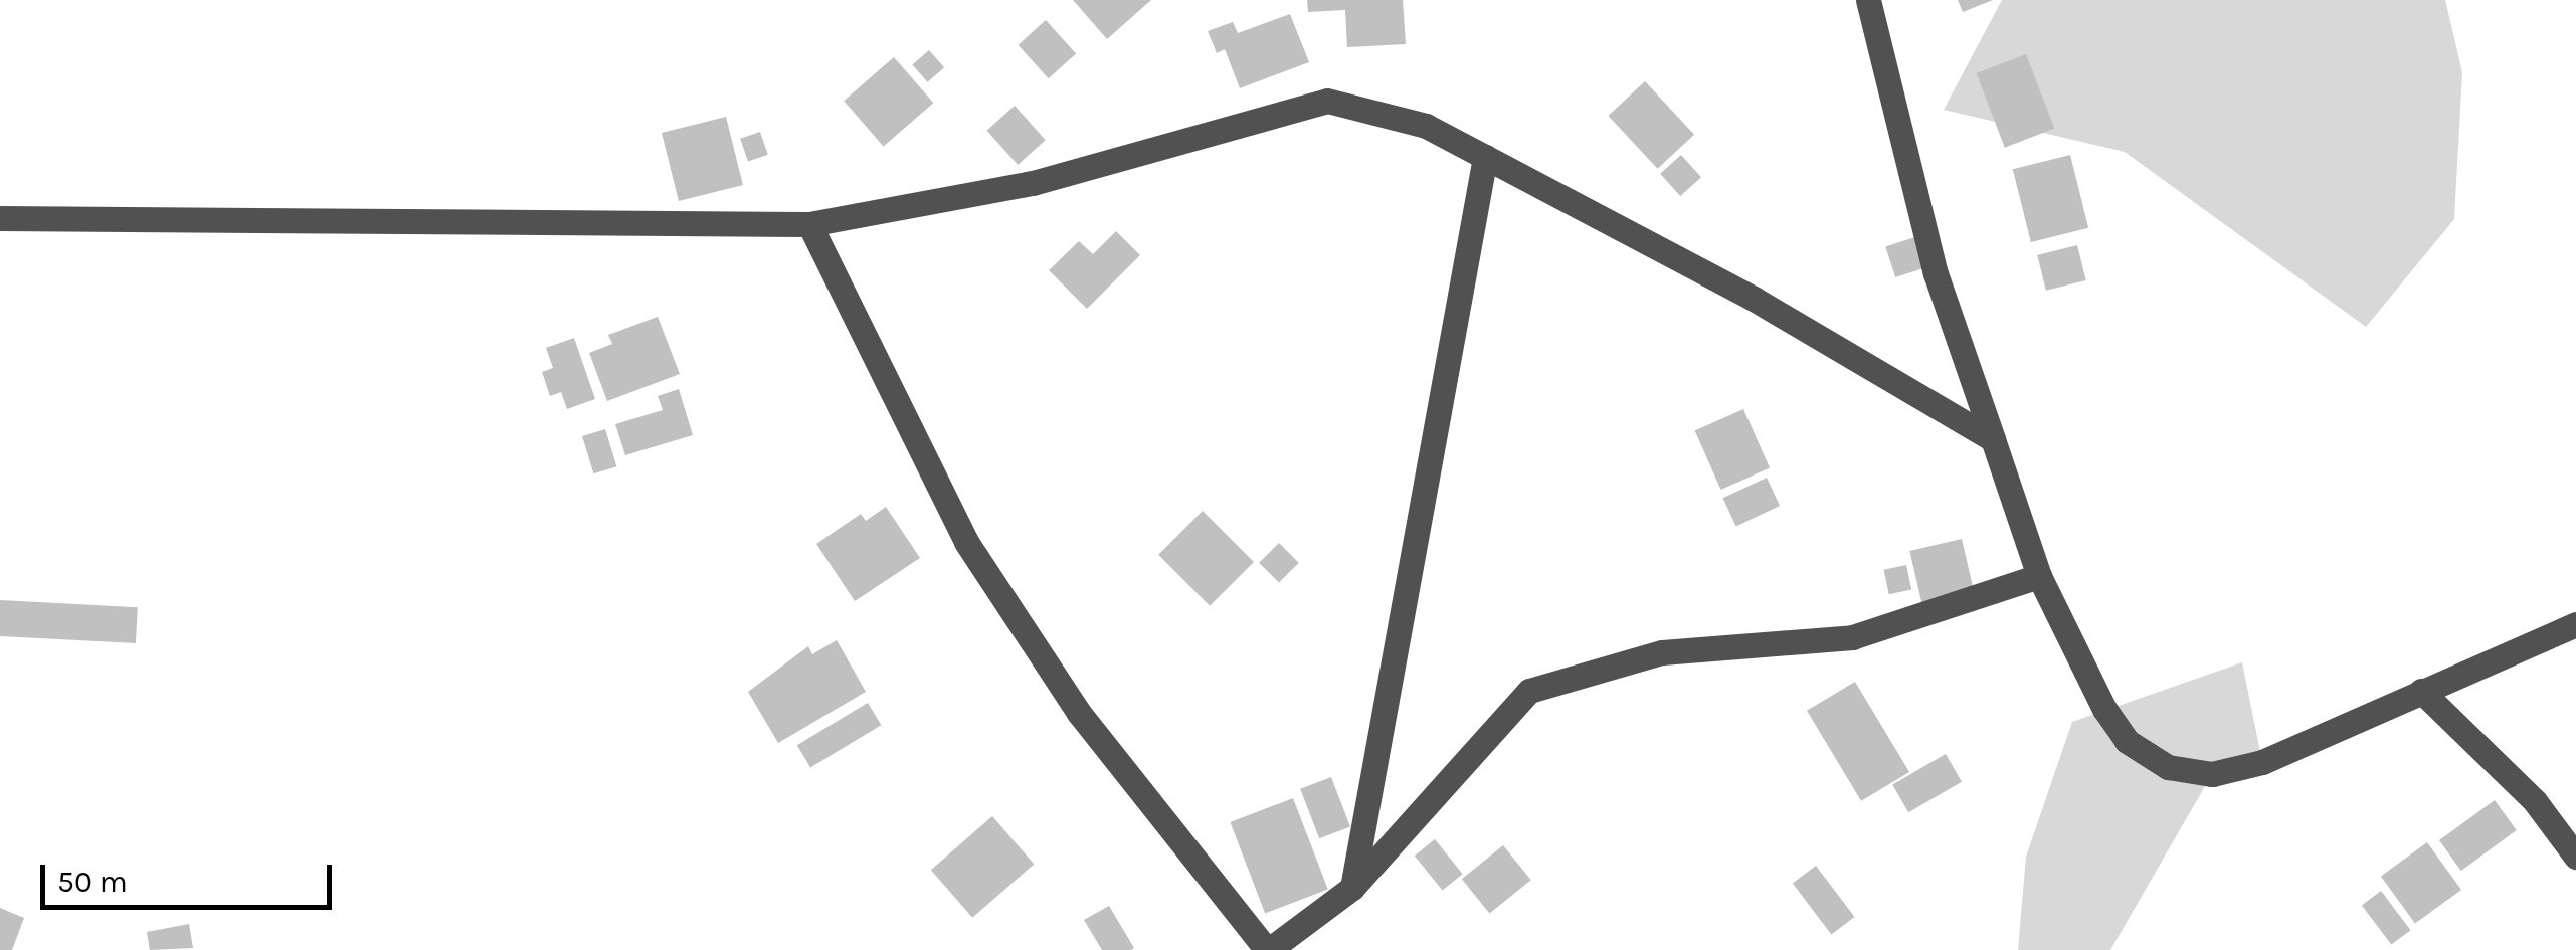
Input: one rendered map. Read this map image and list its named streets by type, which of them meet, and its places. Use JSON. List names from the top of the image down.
{
  "scale_bar": "50 m"
}
